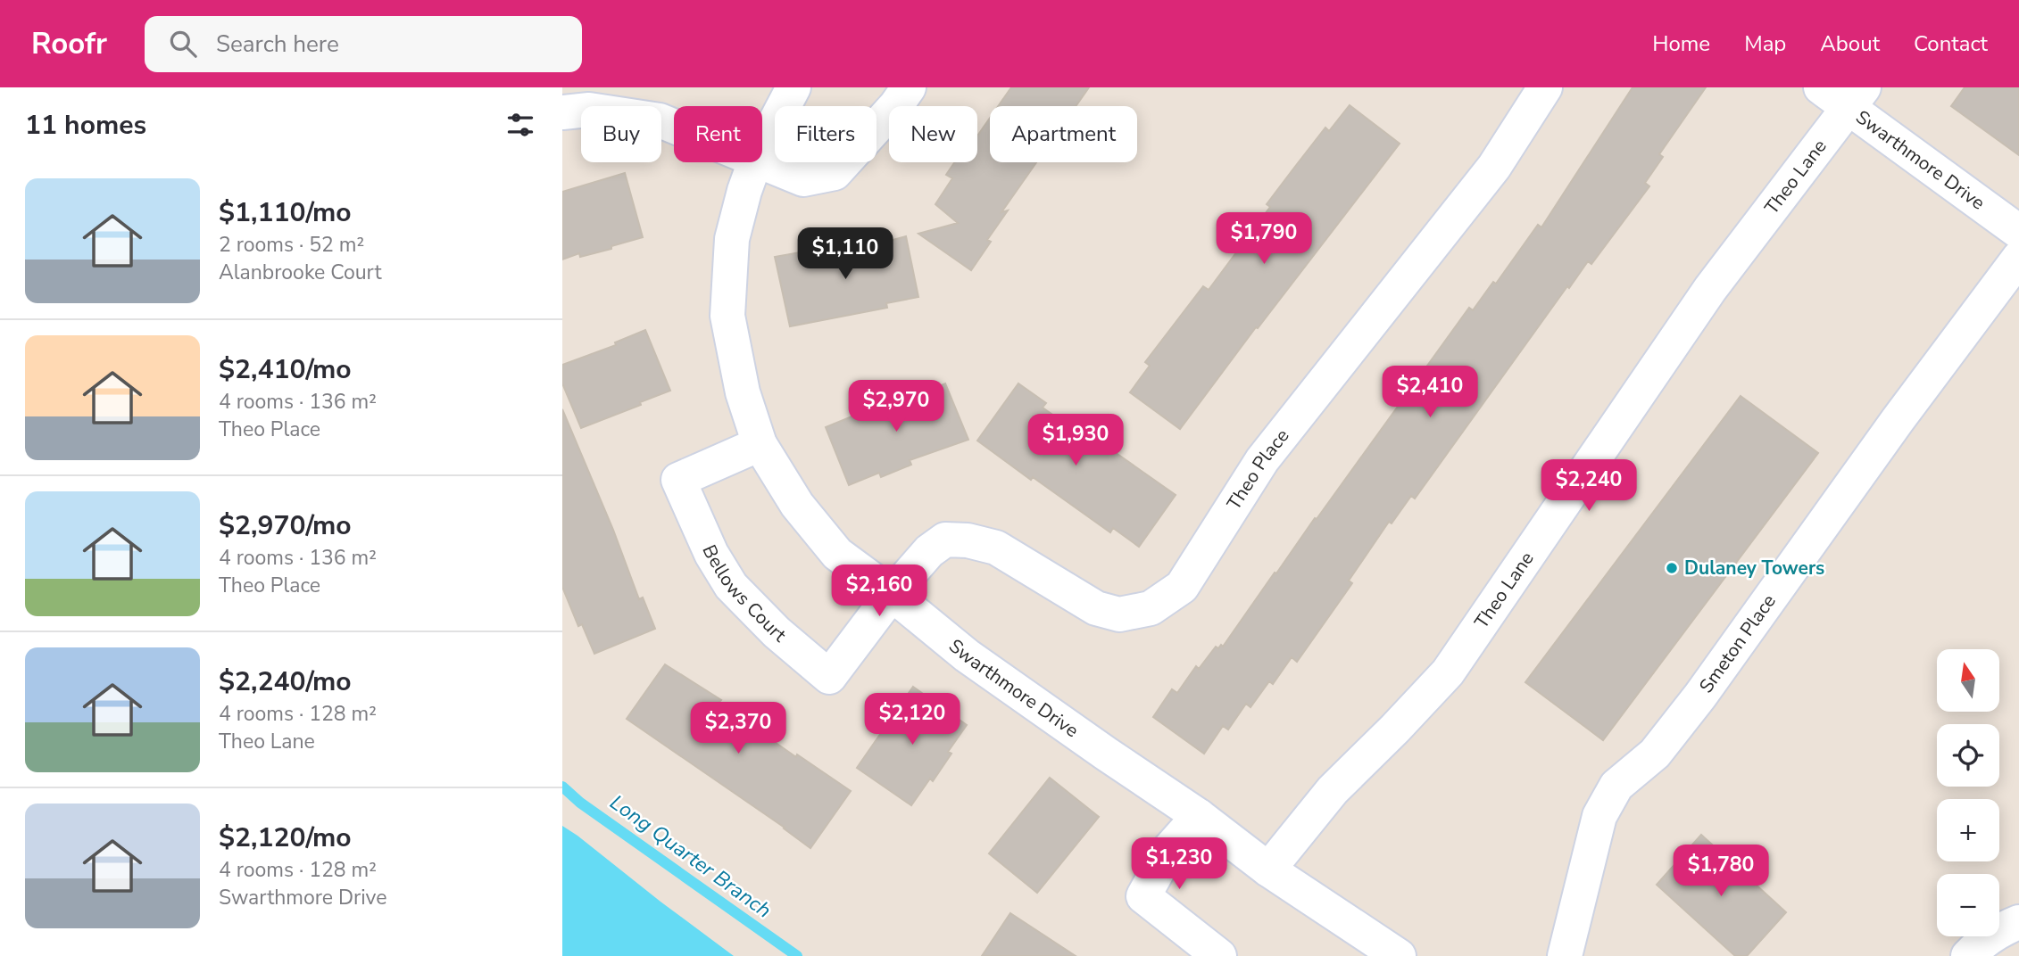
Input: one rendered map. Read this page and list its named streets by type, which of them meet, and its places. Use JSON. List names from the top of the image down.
{
  "streets": {
    "street": [
      "Swarthmore Drive",
      "Theo Lane",
      "Theo Place",
      "Bellows Court",
      "Smeton Place"
    ]
  },
  "crossings": [
    ["Swarthmore Drive", "Theo Lane"],
    ["Swarthmore Drive", "Theo Place"],
    ["Swarthmore Drive", "Bellows Court"],
    ["Theo Place", "Bellows Court"]
  ],
  "water": ["Long Quarter Branch"],
  "places": ["Dulaney Towers"],
  "north": "top",
  "page": {
    "header": "Roofr",
    "search": "Search here",
    "nav": [
      "Home",
      "Map",
      "About",
      "Contact"
    ],
    "heading": "11 homes",
    "chip": [
      "Buy",
      "Rent",
      "Filters",
      "New",
      "Apartment"
    ],
    "list": [
      {
        "name": "$1,110/mo",
        "note": "2 rooms · 52 m² · Alanbrooke Court"
      },
      {
        "name": "$2,410/mo",
        "note": "4 rooms · 136 m² · Theo Place"
      },
      {
        "name": "$2,970/mo",
        "note": "4 rooms · 136 m² · Theo Place"
      },
      {
        "name": "$2,240/mo",
        "note": "4 rooms · 128 m² · Theo Lane"
      },
      {
        "name": "$2,120/mo",
        "note": "4 rooms · 128 m² · Swarthmore Drive"
      }
    ],
    "price": [
      "$1,790",
      "$1,110",
      "$2,410",
      "$2,970",
      "$1,930",
      "$2,240",
      "$2,160",
      "$2,120",
      "$2,370",
      "$1,230",
      "$1,780"
    ],
    "map_buttons": ["+", "−"]
  }
}
